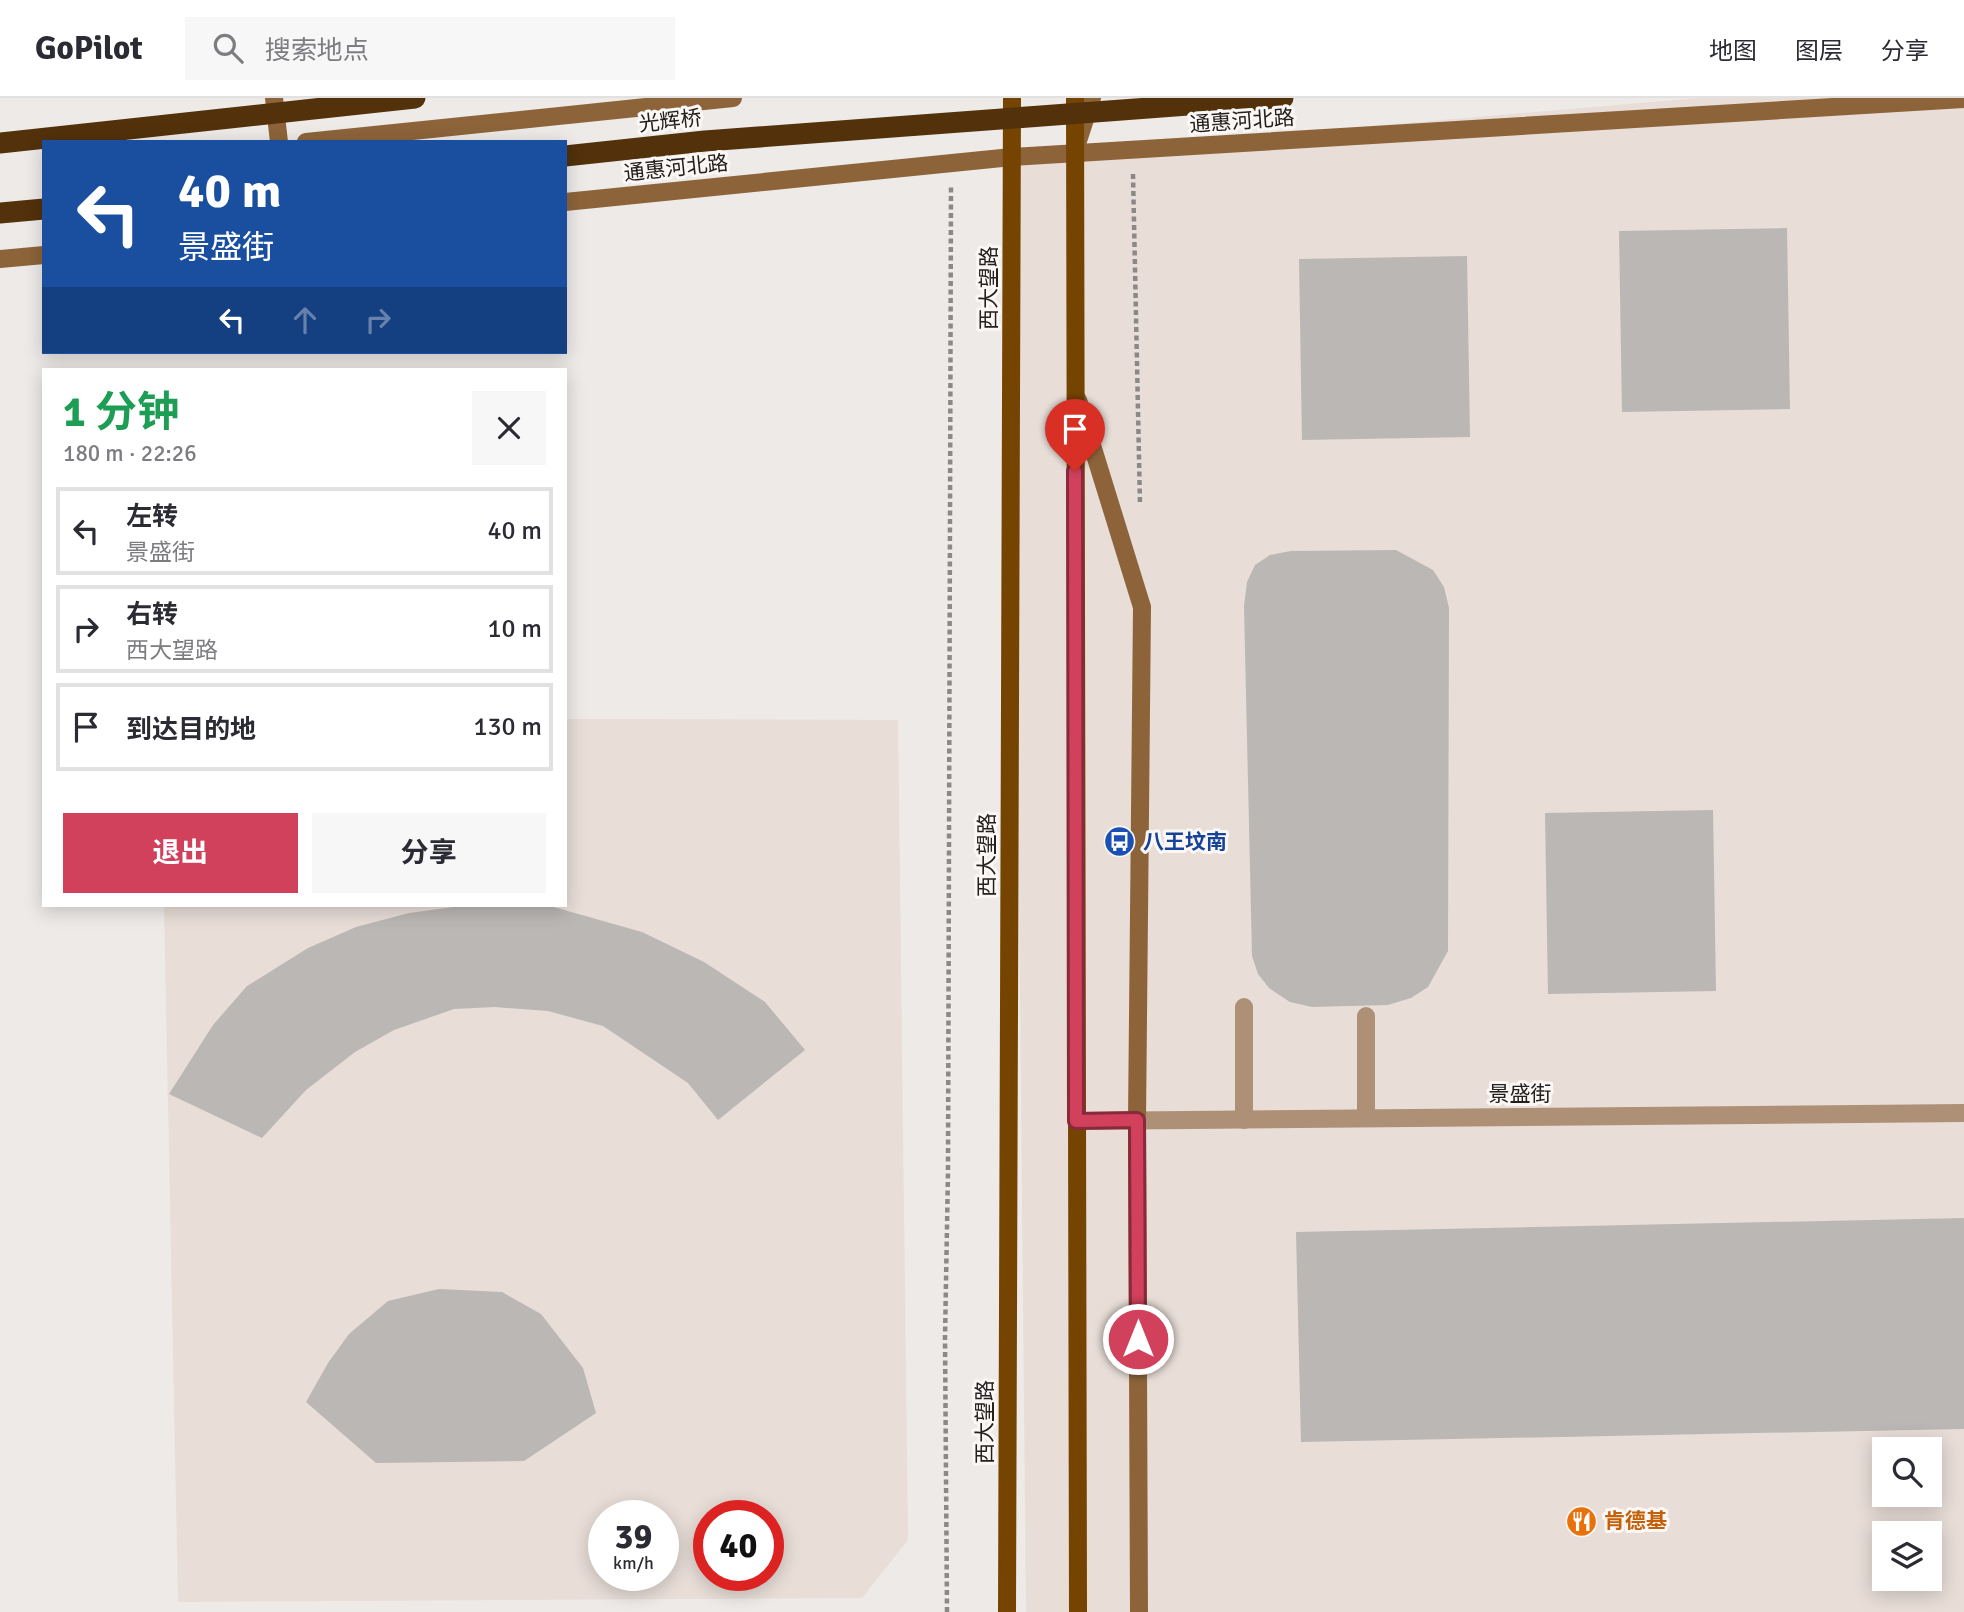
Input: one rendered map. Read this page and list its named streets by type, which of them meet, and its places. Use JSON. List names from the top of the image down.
{
  "streets": {
    "highway": ["光辉桥"],
    "main road": ["西大望路"],
    "street": ["通惠河北路", "景盛街"]
  },
  "crossings": [
    ["通惠河北路", "西大望路"]
  ],
  "places": {
    "bus stop": ["八王坟南"],
    "restaurant": ["肯德基"]
  },
  "page": {
    "header": "GoPilot",
    "search": "搜索地点",
    "nav": ["地图", "图层", "分享"],
    "turn": ["40 m", "景盛街"],
    "heading": ["1 分钟", "180 m · 22:26"],
    "list": [
      {
        "name": "左转",
        "note": "景盛街",
        "value": "40 m"
      },
      {
        "name": "右转",
        "note": "西大望路",
        "value": "10 m"
      },
      {
        "name": "到达目的地",
        "value": "130 m"
      }
    ],
    "buttons": ["退出", "分享"],
    "speed": "39 km/h",
    "limit": "40"
  }
}
